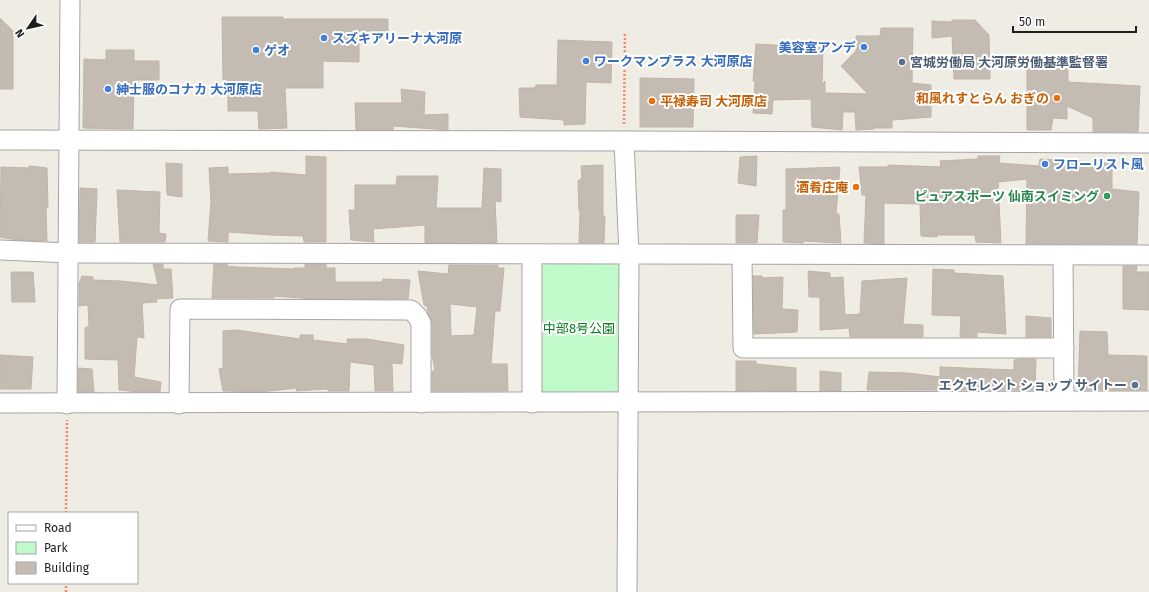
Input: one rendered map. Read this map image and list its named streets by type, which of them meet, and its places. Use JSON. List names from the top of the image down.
{
  "parks": ["中部8号公園"],
  "places": [
    "スズキアリーナ大河原",
    "美容室アンデ",
    "ゲオ",
    "ワークマンプラス 大河原店",
    "宮城労働局 大河原労働基準監督署",
    "紳士服のコナカ 大河原店",
    "和風れすとらん おぎの",
    "平禄寿司 大河原店",
    "フローリスト風",
    "酒肴庄庵",
    "ピュアスポーツ 仙南スイミング",
    "エクセレント ショップ サイトー"
  ],
  "legend": ["Road", "Park", "Building"],
  "scale_bar": "50 m",
  "north": "bottom left"
}
